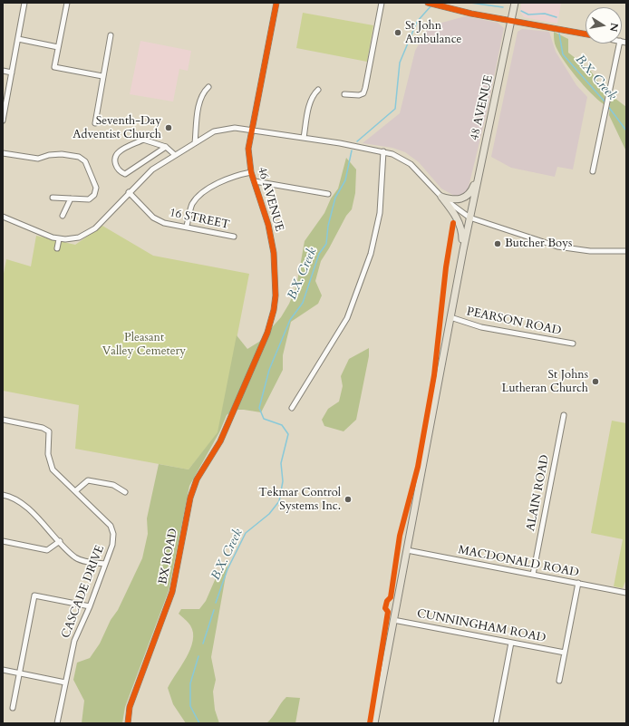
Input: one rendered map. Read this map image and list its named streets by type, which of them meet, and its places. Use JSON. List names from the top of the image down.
{
  "streets": {
    "main road": ["48 AVENUE"],
    "street": [
      "46 AVENUE",
      "16 STREET",
      "PEARSON ROAD",
      "ALAIN ROAD",
      "BX ROAD",
      "MACDONALD ROAD",
      "CASCADE DRIVE",
      "CUNNINGHAM ROAD"
    ]
  },
  "crossings": [
    ["46 AVENUE", "BX ROAD"],
    ["ALAIN ROAD", "MACDONALD ROAD"]
  ],
  "water": ["B.X. Creek"],
  "parks": ["Pleasant Valley Cemetery"],
  "places": [
    "St John Ambulance",
    "Seventh-Day Adventist Church",
    "Butcher Boys",
    "St Johns Lutheran Church",
    "Tekmar Control Systems Inc."
  ],
  "north": "right"
}
